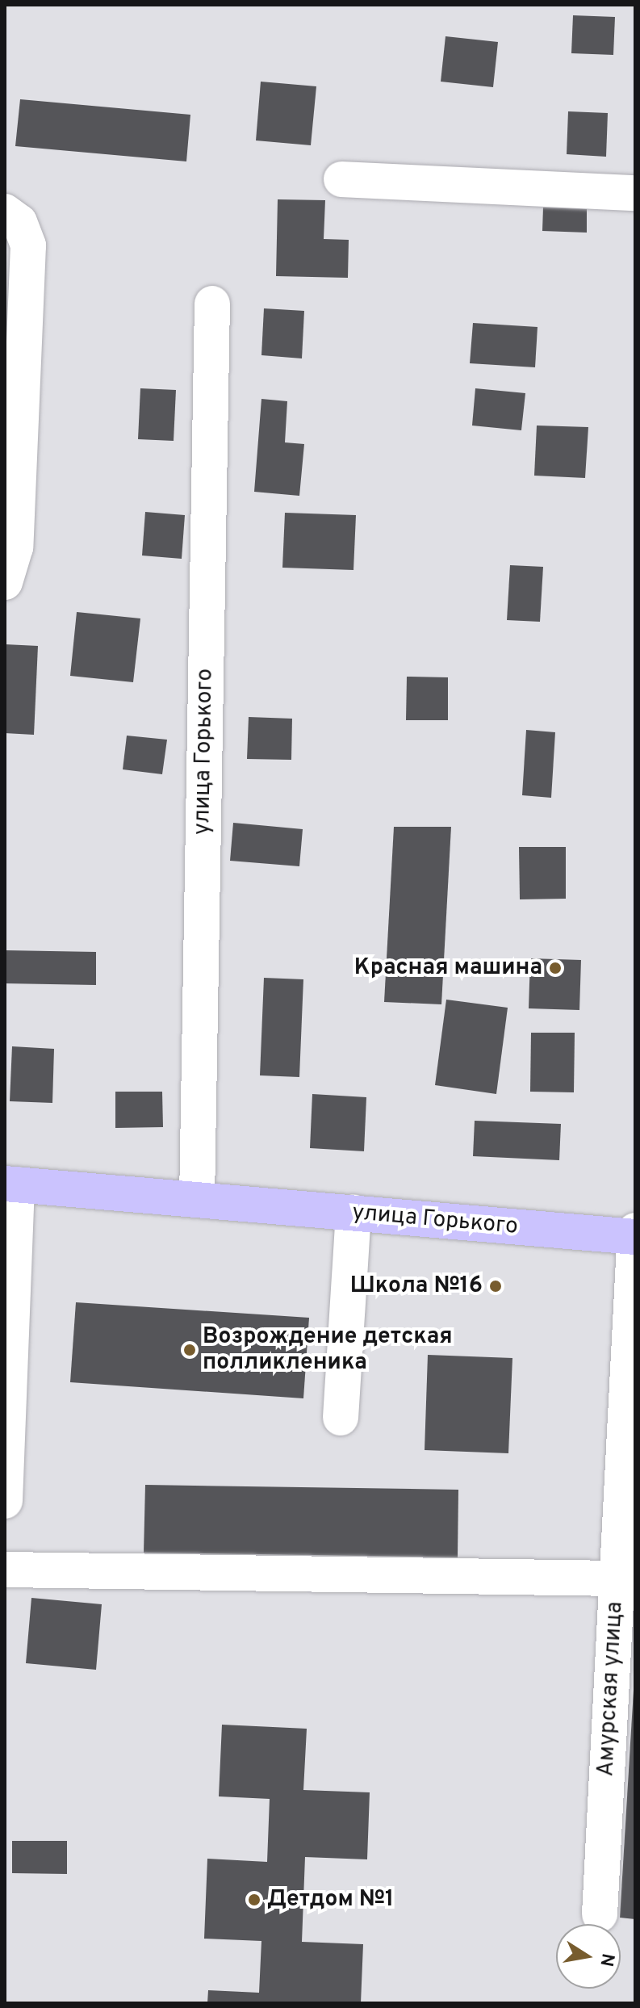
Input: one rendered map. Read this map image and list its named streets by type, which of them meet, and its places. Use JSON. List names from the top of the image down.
{
  "streets": {
    "main road": ["улица Горького"],
    "street": ["Амурская улица"]
  },
  "crossings": [
    ["улица Горького", "Амурская улица"]
  ],
  "places": [
    "Красная машина",
    "Школа №16",
    "Возрождение детская полликленика",
    "Детдом №1"
  ],
  "north": "right"
}
